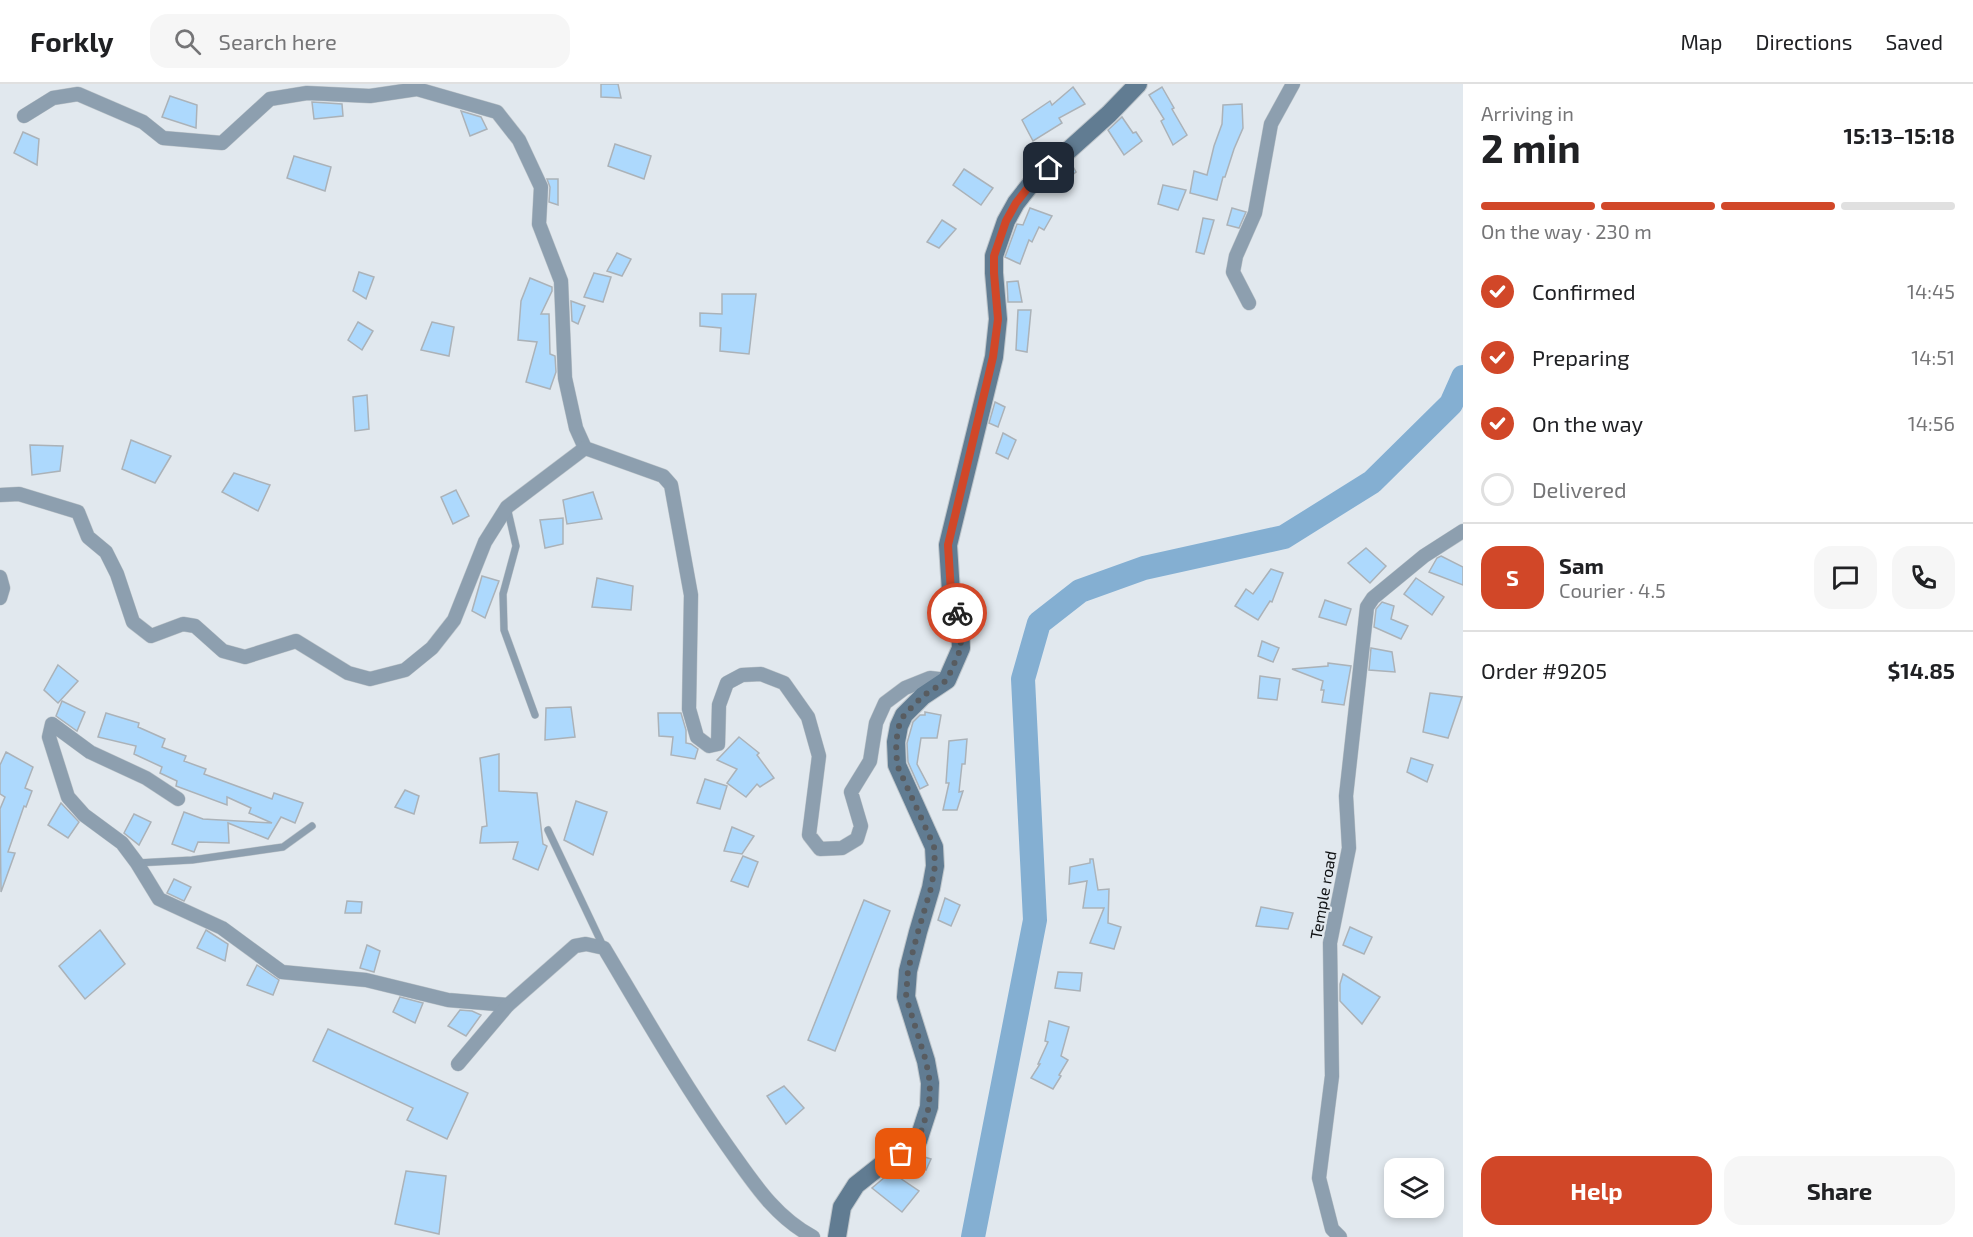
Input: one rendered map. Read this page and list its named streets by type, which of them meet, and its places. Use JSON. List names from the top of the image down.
{
  "streets": {
    "street": ["Temple road"]
  },
  "page": {
    "header": "Forkly",
    "search": "Search here",
    "nav": ["Map", "Directions", "Saved"],
    "heading": ["2 min", "Arriving in", "15:13–15:18"],
    "panel": [
      "Sam",
      "Courier · 4.5",
      "Order #9205",
      "$14.85"
    ],
    "bar": "On the way · 230 m",
    "list": [
      ["Confirmed", "14:45"],
      ["Preparing", "14:51"],
      ["On the way", "14:56"],
      "Delivered"
    ],
    "round": "S",
    "buttons": ["Help", "Share"]
  }
}
